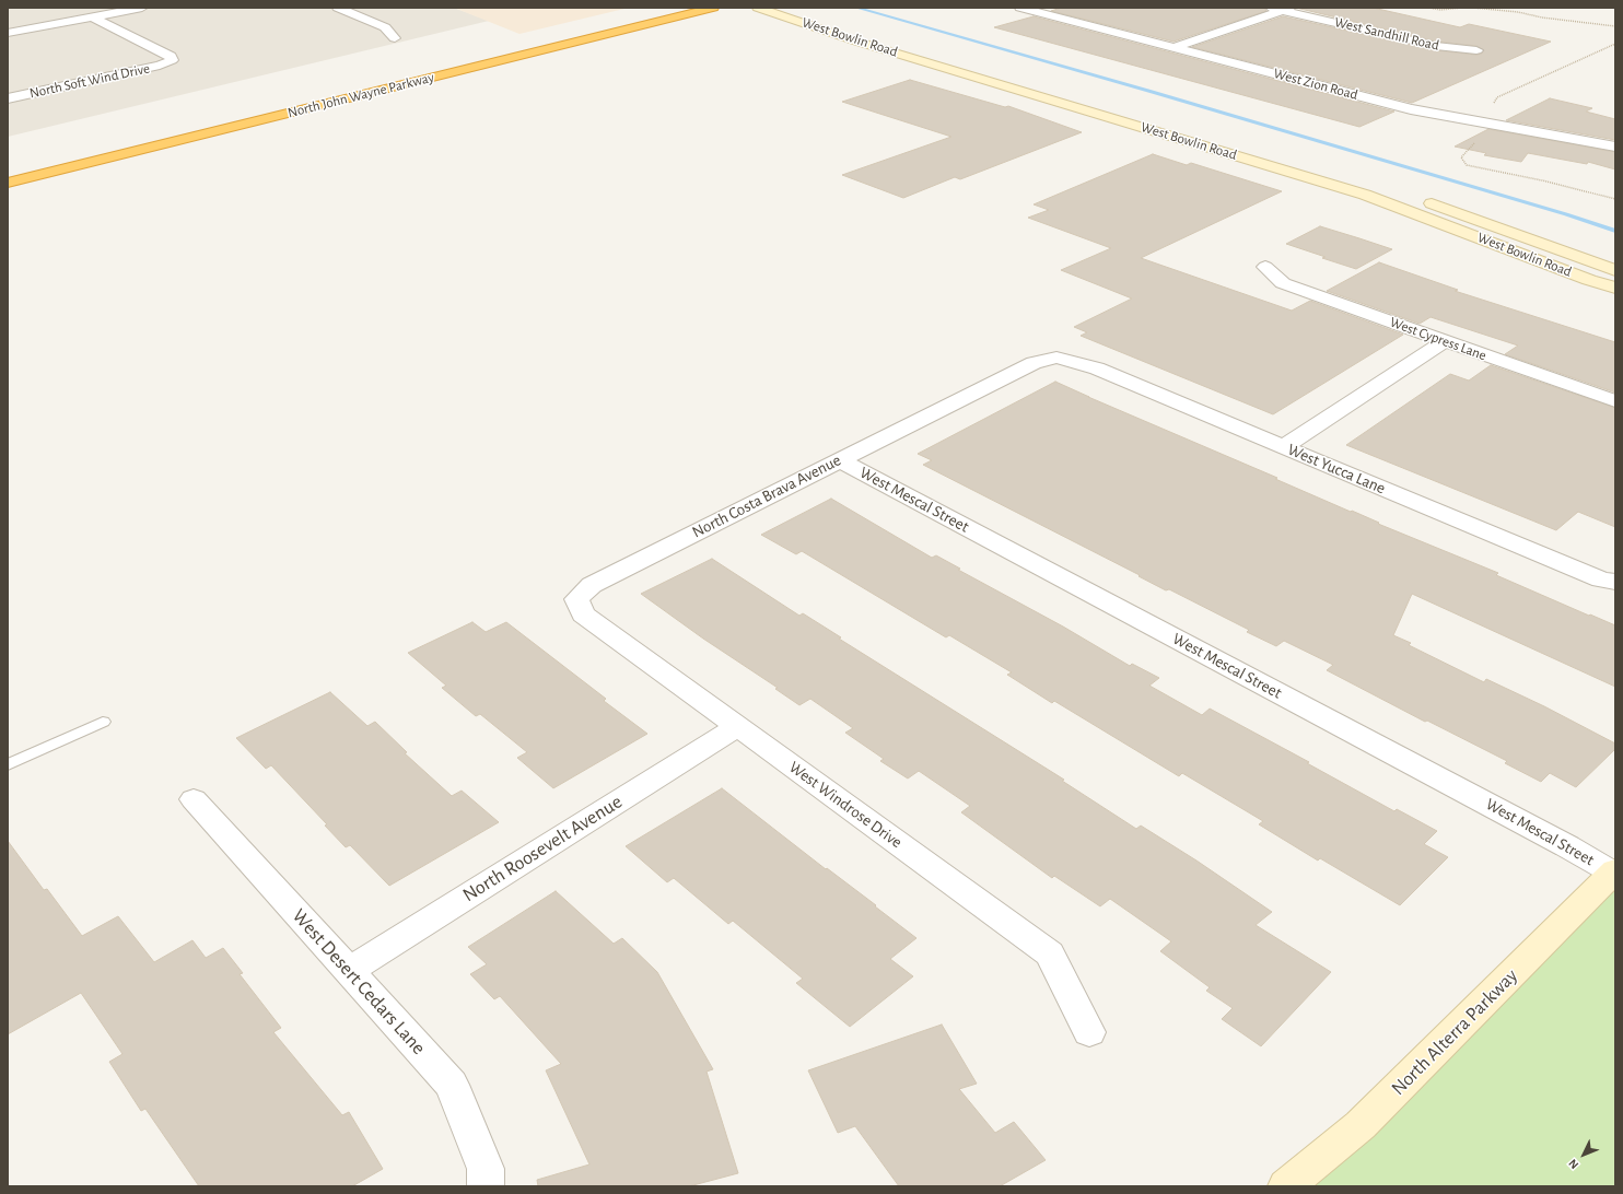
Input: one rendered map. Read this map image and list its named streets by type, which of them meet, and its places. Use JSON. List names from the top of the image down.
{
  "streets": {
    "highway": ["North John Wayne Parkway"],
    "street": [
      "West Sandhill Road",
      "West Bowlin Road",
      "North Soft Wind Drive",
      "West Zion Road",
      "West Cypress Lane",
      "West Yucca Lane",
      "North Costa Brava Avenue",
      "West Mescal Street",
      "West Windrose Drive",
      "North Roosevelt Avenue",
      "West Desert Cedars Lane",
      "North Alterra Parkway"
    ]
  },
  "crossings": [
    ["West Yucca Lane", "North Costa Brava Avenue"],
    ["North Costa Brava Avenue", "West Mescal Street"],
    ["North Costa Brava Avenue", "West Windrose Drive"],
    ["West Mescal Street", "North Alterra Parkway"],
    ["West Windrose Drive", "North Roosevelt Avenue"],
    ["North Roosevelt Avenue", "West Desert Cedars Lane"]
  ],
  "north": "bottom left"
}
